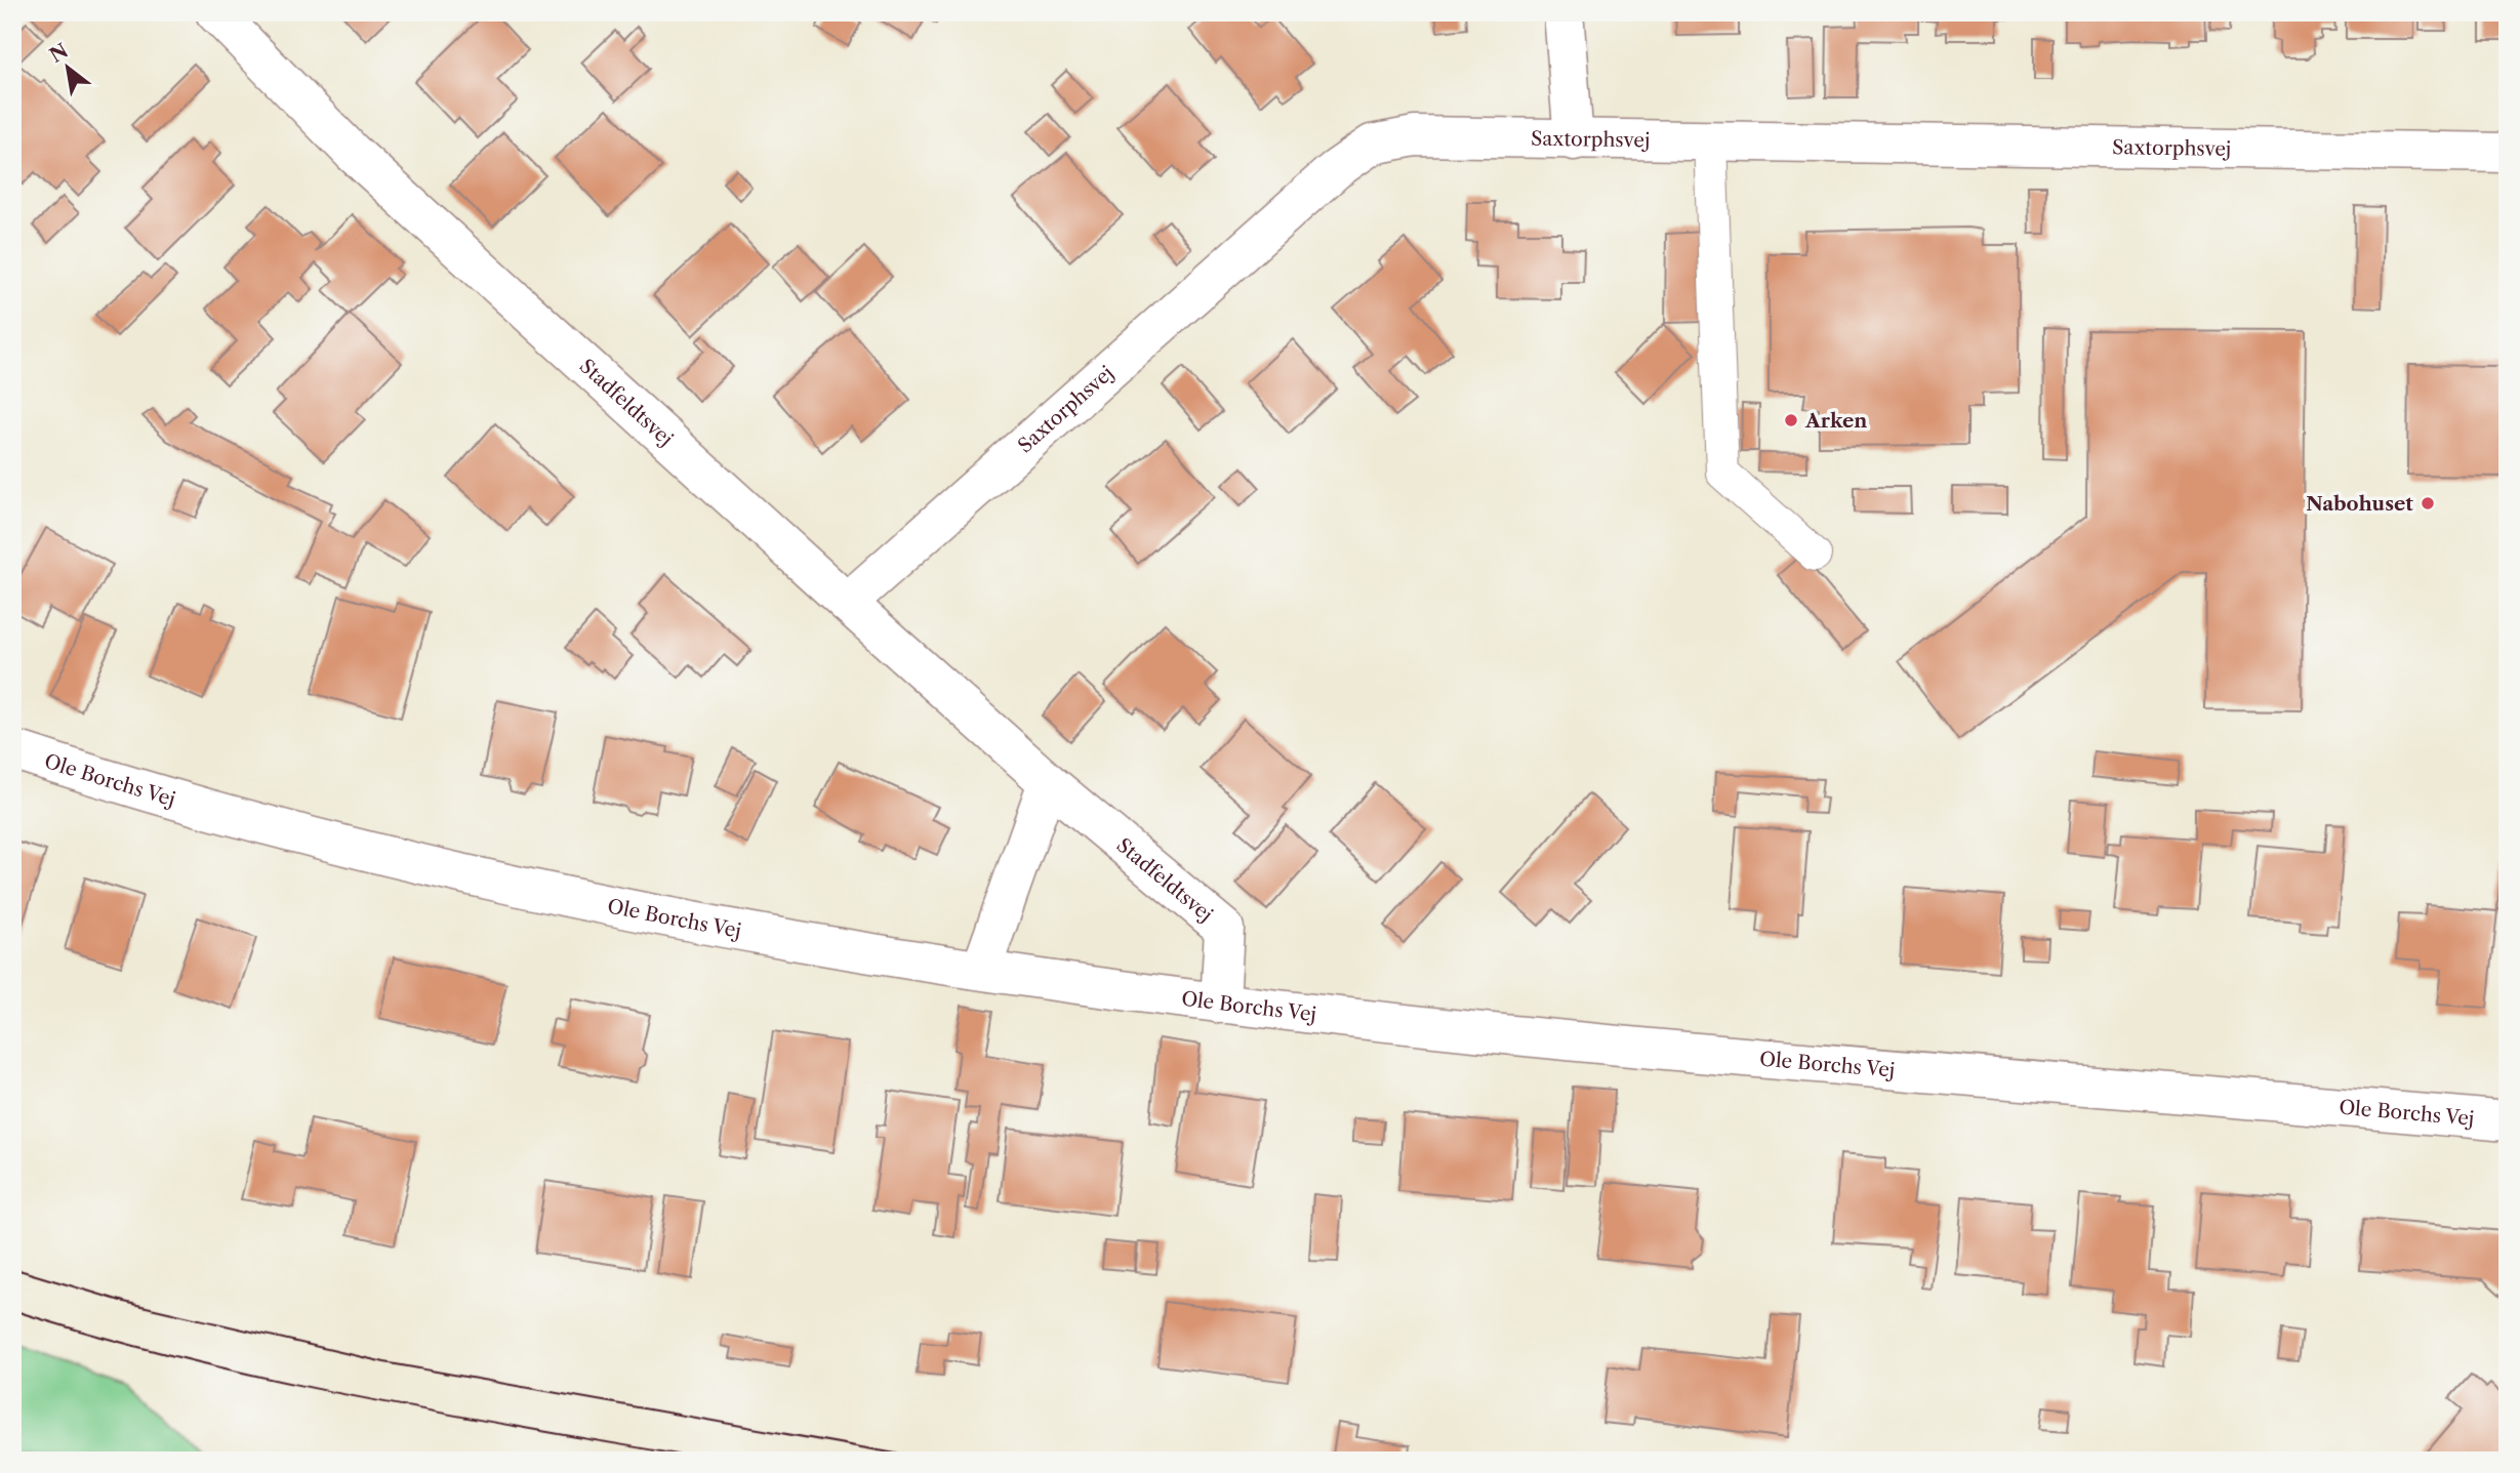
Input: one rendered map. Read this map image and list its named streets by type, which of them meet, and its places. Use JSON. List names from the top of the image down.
{
  "streets": {
    "street": ["Saxtorphsvej", "Stadfeldtsvej", "Ole Borchs Vej"]
  },
  "crossings": [
    ["Saxtorphsvej", "Stadfeldtsvej"],
    ["Stadfeldtsvej", "Ole Borchs Vej"]
  ],
  "places": ["Arken", "Nabohuset"],
  "north": "top left"
}
